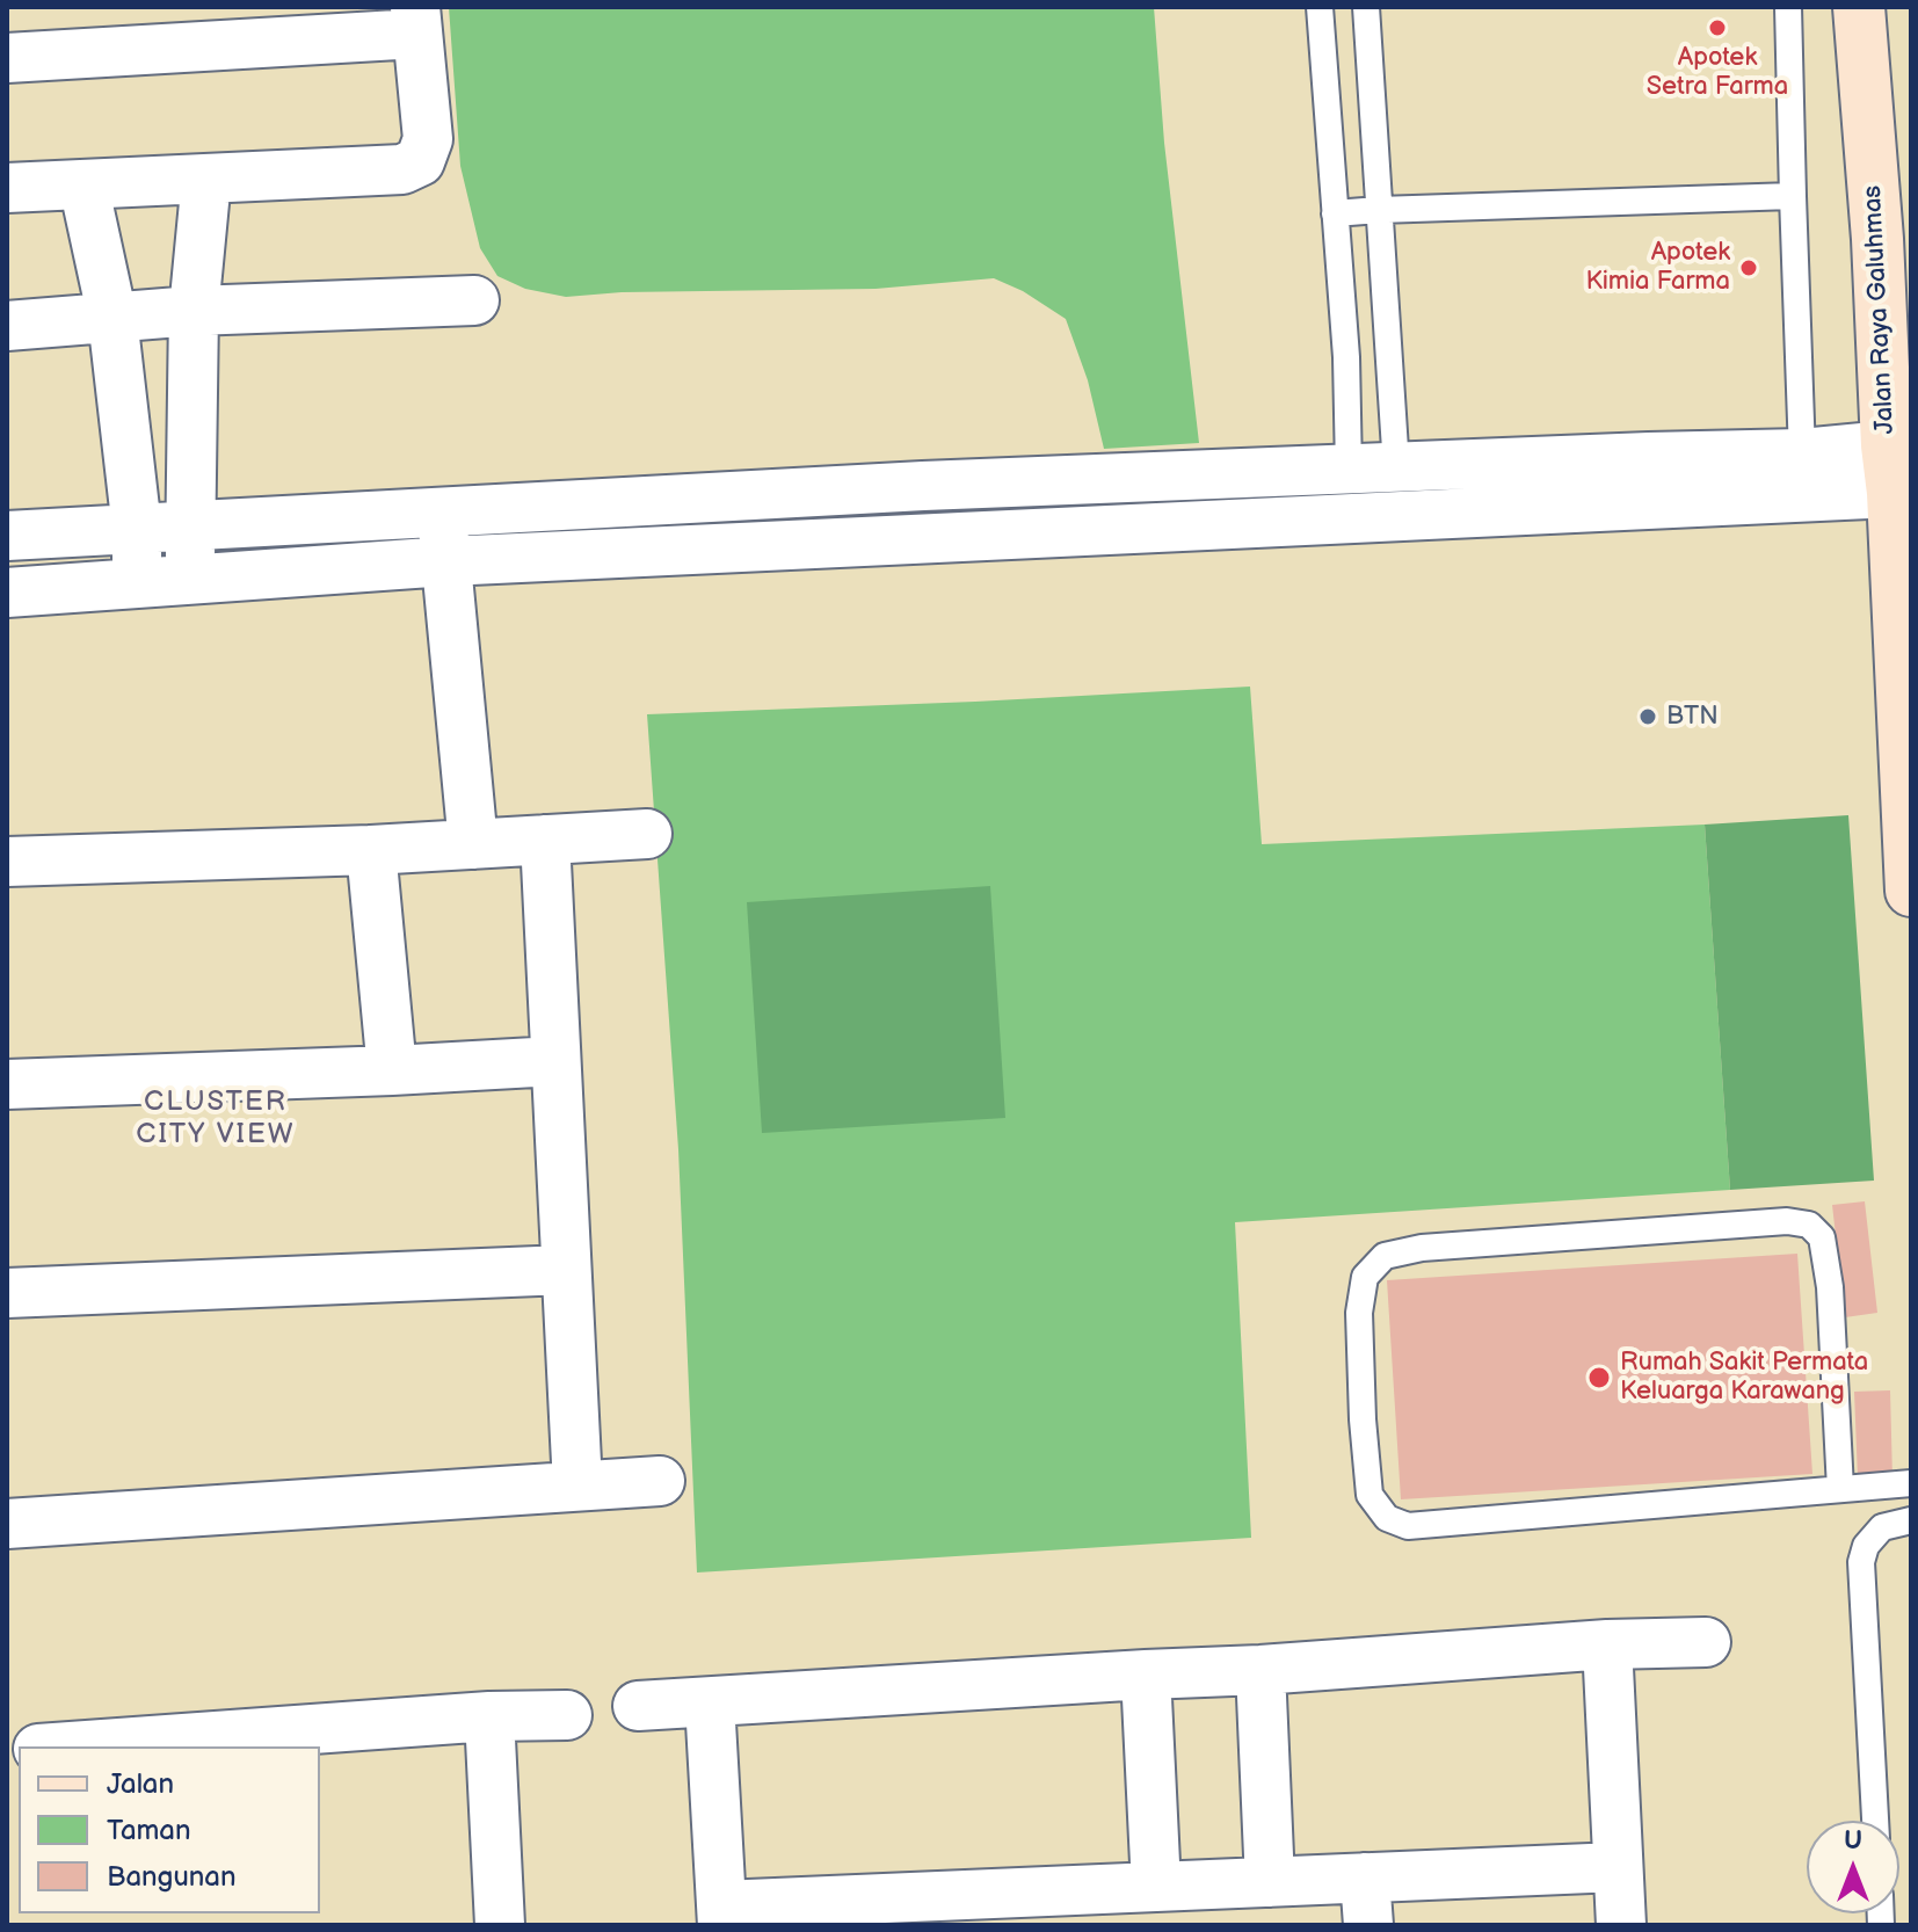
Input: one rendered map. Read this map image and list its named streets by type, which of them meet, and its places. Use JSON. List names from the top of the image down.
{
  "streets": {
    "main road": ["Jalan Raya Galuhmas"]
  },
  "districts": ["CLUSTER CITY VIEW"],
  "places": [
    "Apotek Setra Farma",
    "Apotek Kimia Farma",
    "BTN",
    "Rumah Sakit Permata Keluarga Karawang"
  ],
  "legend": ["Jalan", "Taman", "Bangunan"],
  "north": "top"
}
